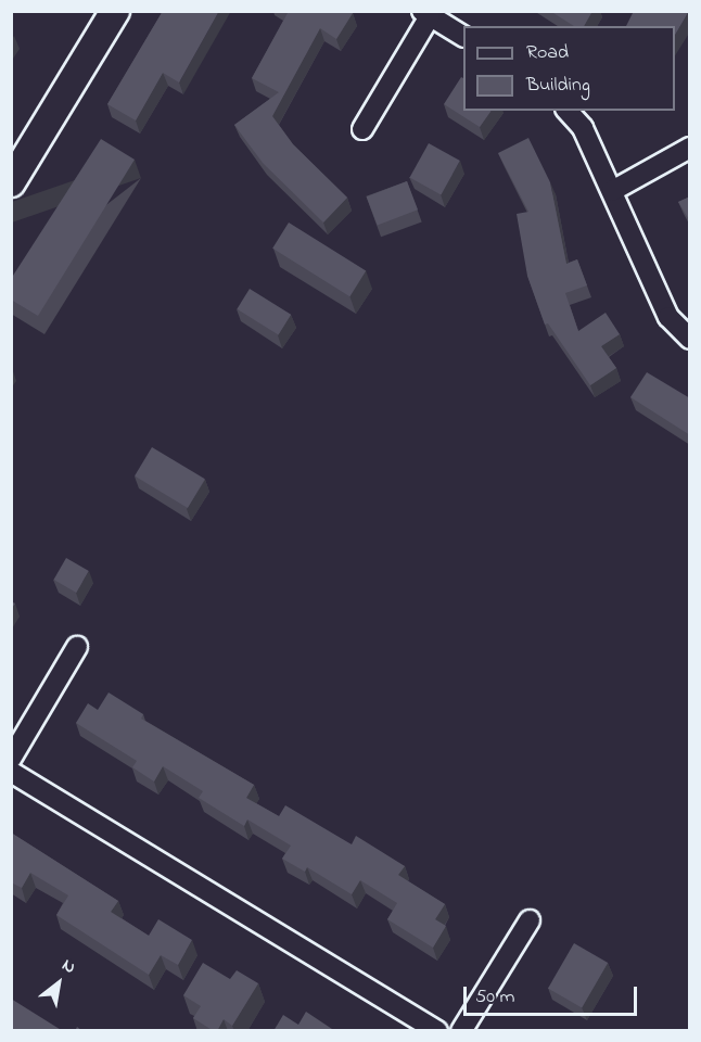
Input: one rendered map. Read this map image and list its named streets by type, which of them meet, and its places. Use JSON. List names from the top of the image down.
{
  "legend": ["Road", "Building"],
  "scale_bar": "50 m",
  "north": "top right"
}
